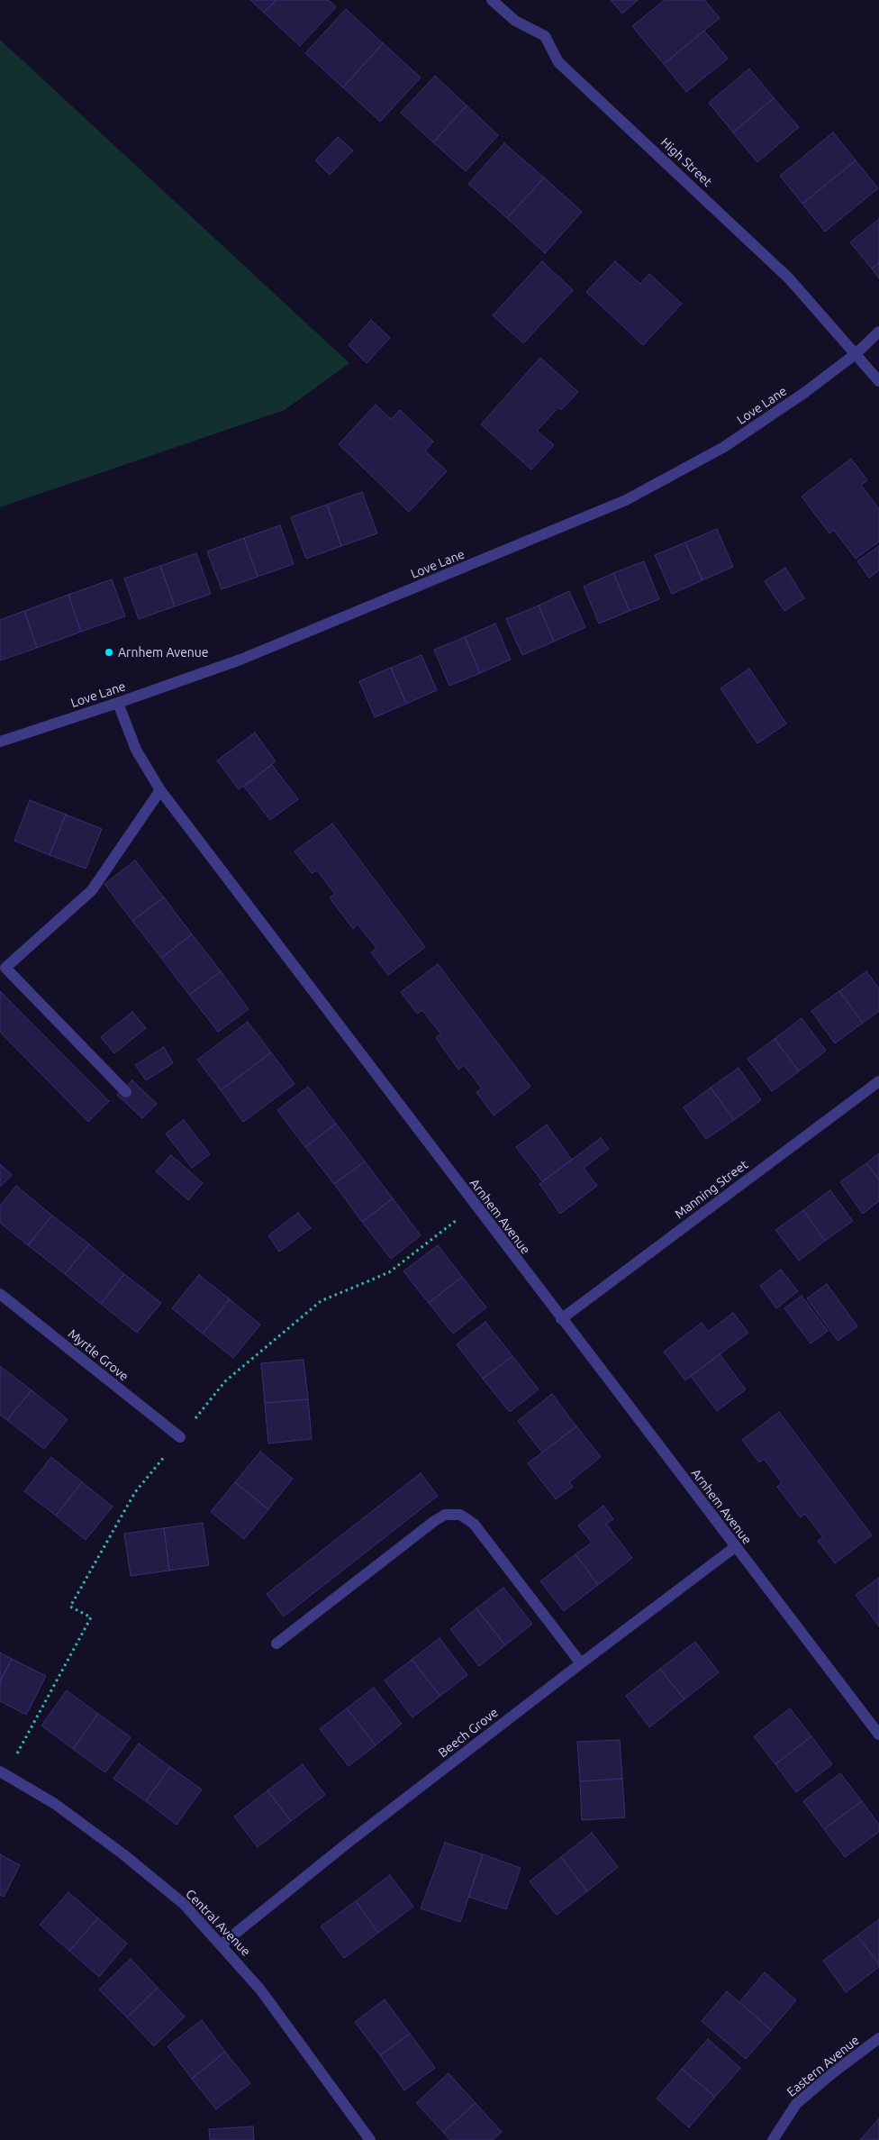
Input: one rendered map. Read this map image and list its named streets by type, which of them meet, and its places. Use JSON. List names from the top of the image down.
{
  "streets": {
    "street": [
      "High Street",
      "Love Lane",
      "Manning Street",
      "Arnhem Avenue",
      "Myrtle Grove",
      "Beech Grove",
      "Central Avenue",
      "Eastern Avenue"
    ]
  },
  "crossings": [
    ["High Street", "Love Lane"],
    ["Love Lane", "Arnhem Avenue"],
    ["Manning Street", "Arnhem Avenue"],
    ["Arnhem Avenue", "Beech Grove"],
    ["Beech Grove", "Central Avenue"]
  ],
  "places": ["Arnhem Avenue"]
}
